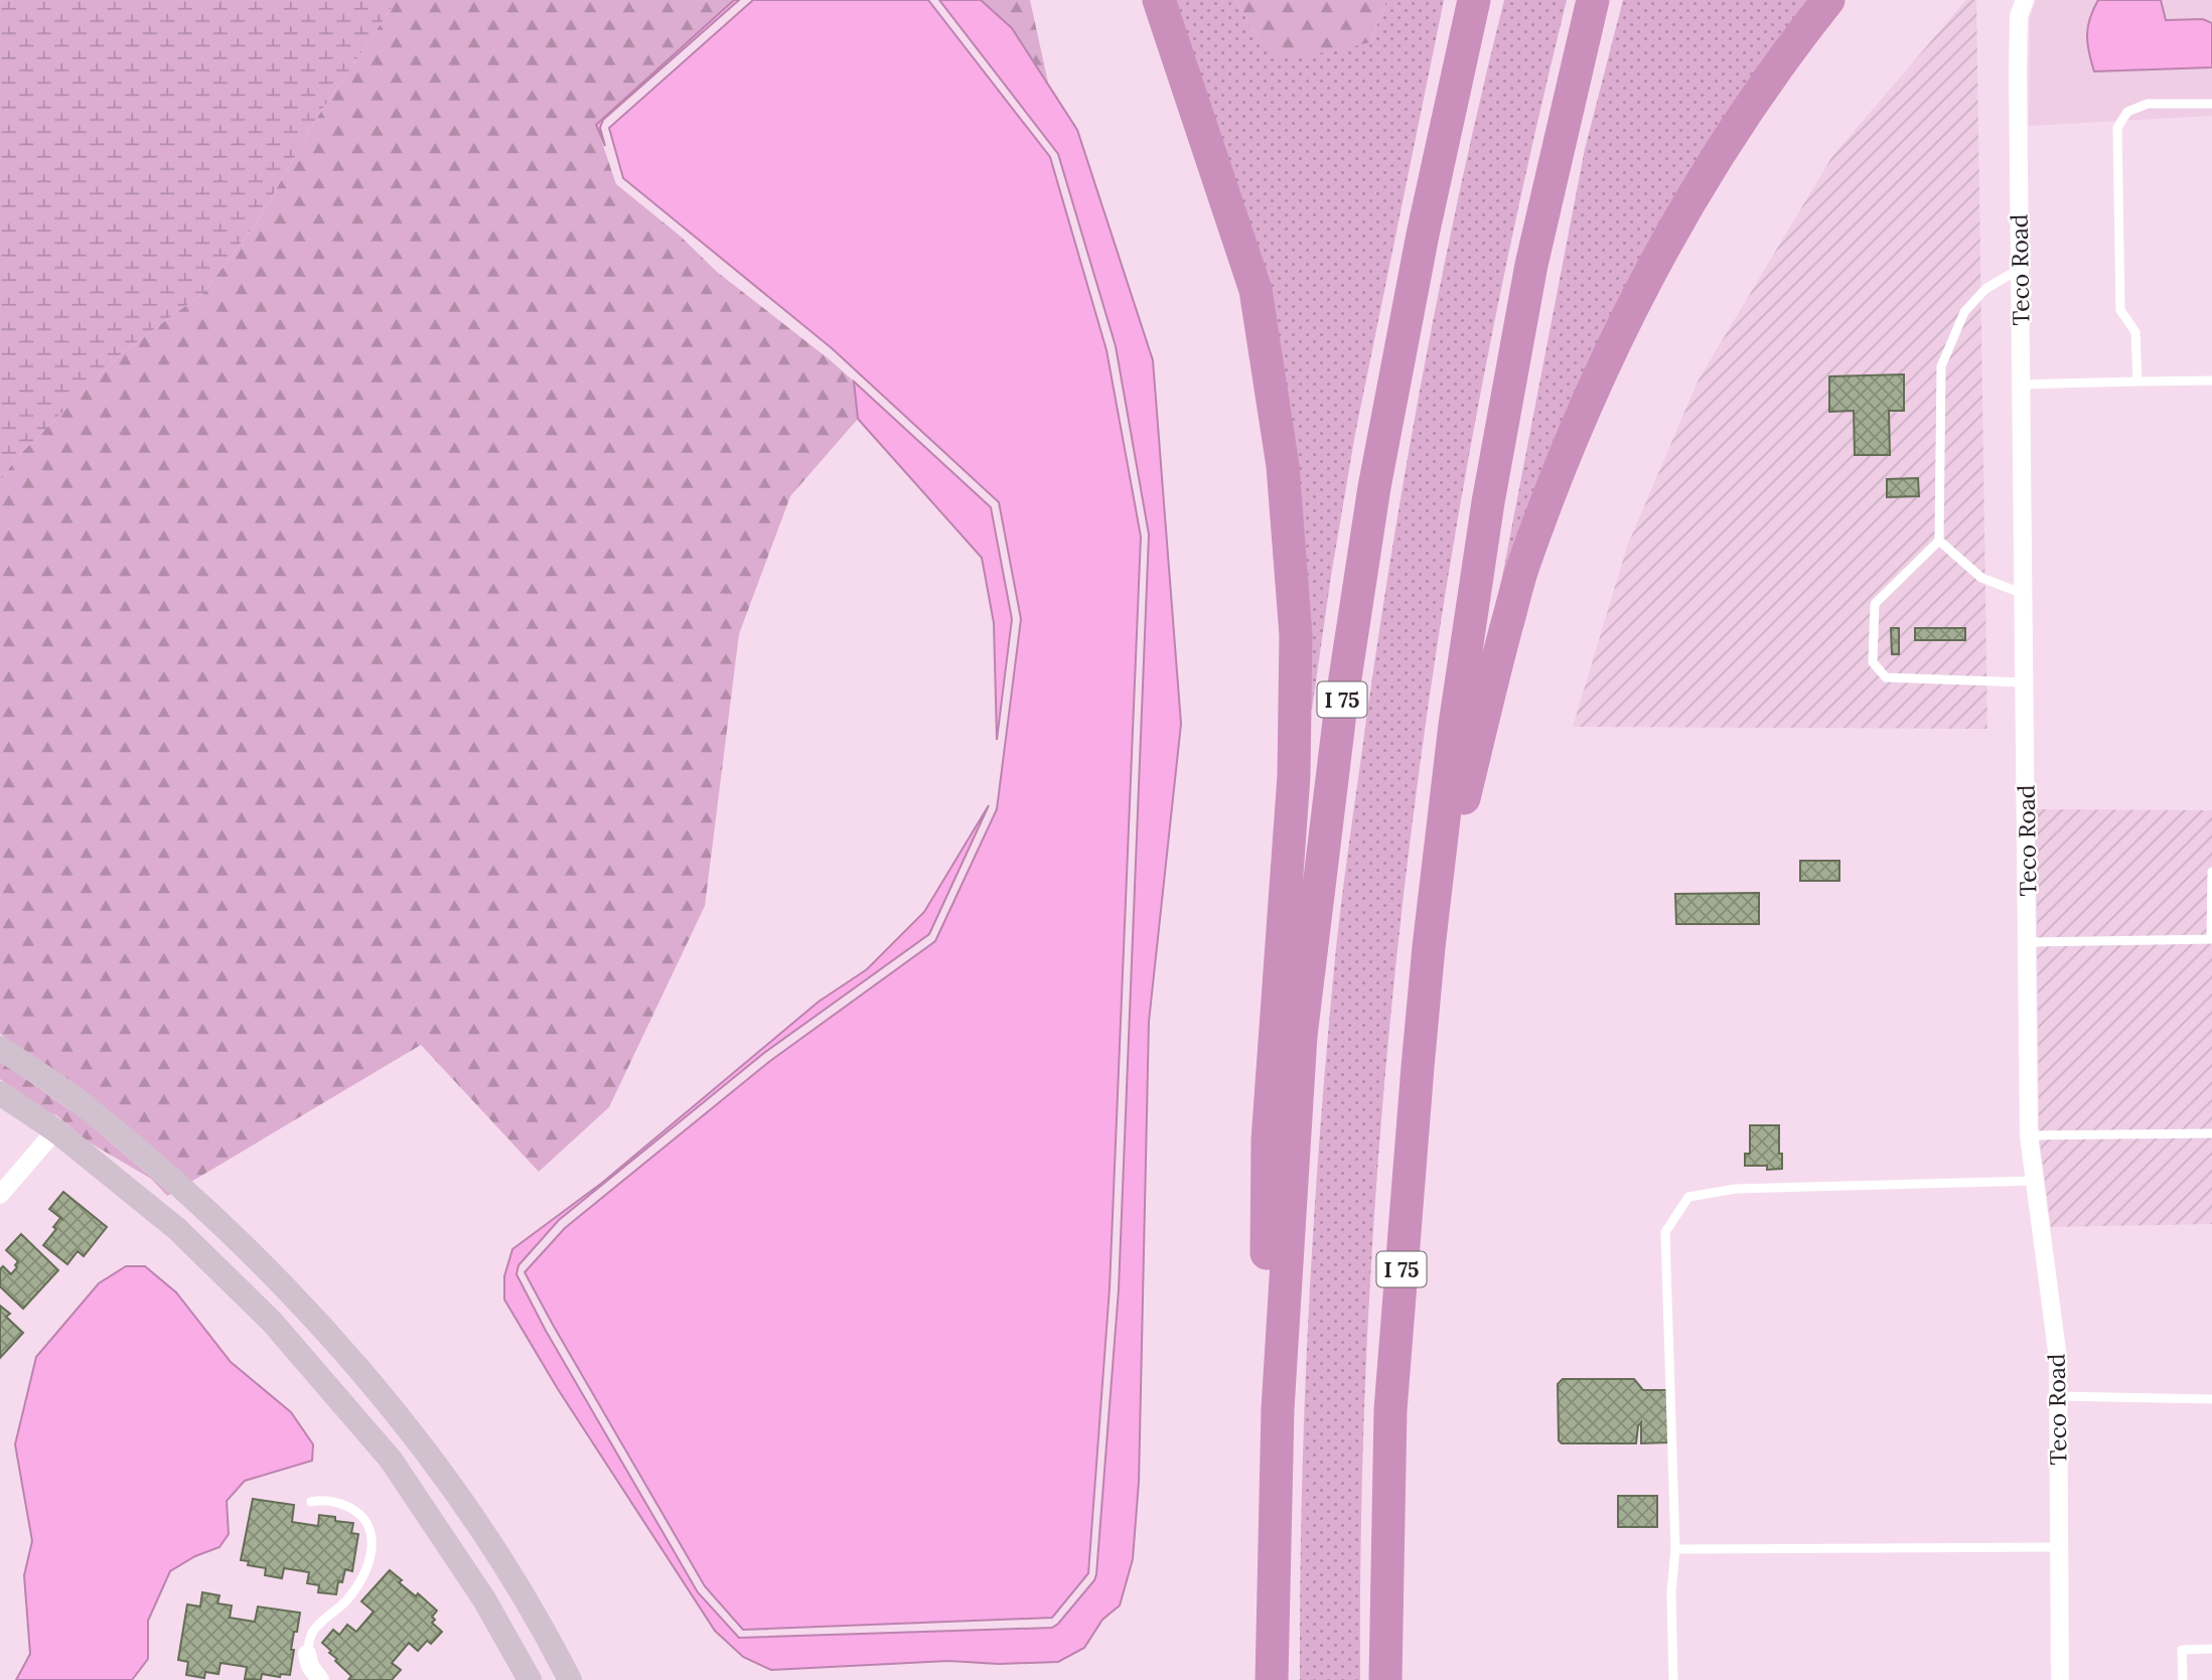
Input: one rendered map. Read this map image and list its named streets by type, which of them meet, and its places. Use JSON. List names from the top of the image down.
{
  "streets": {
    "highway": ["I 75"],
    "street": ["Teco Road"]
  }
}
